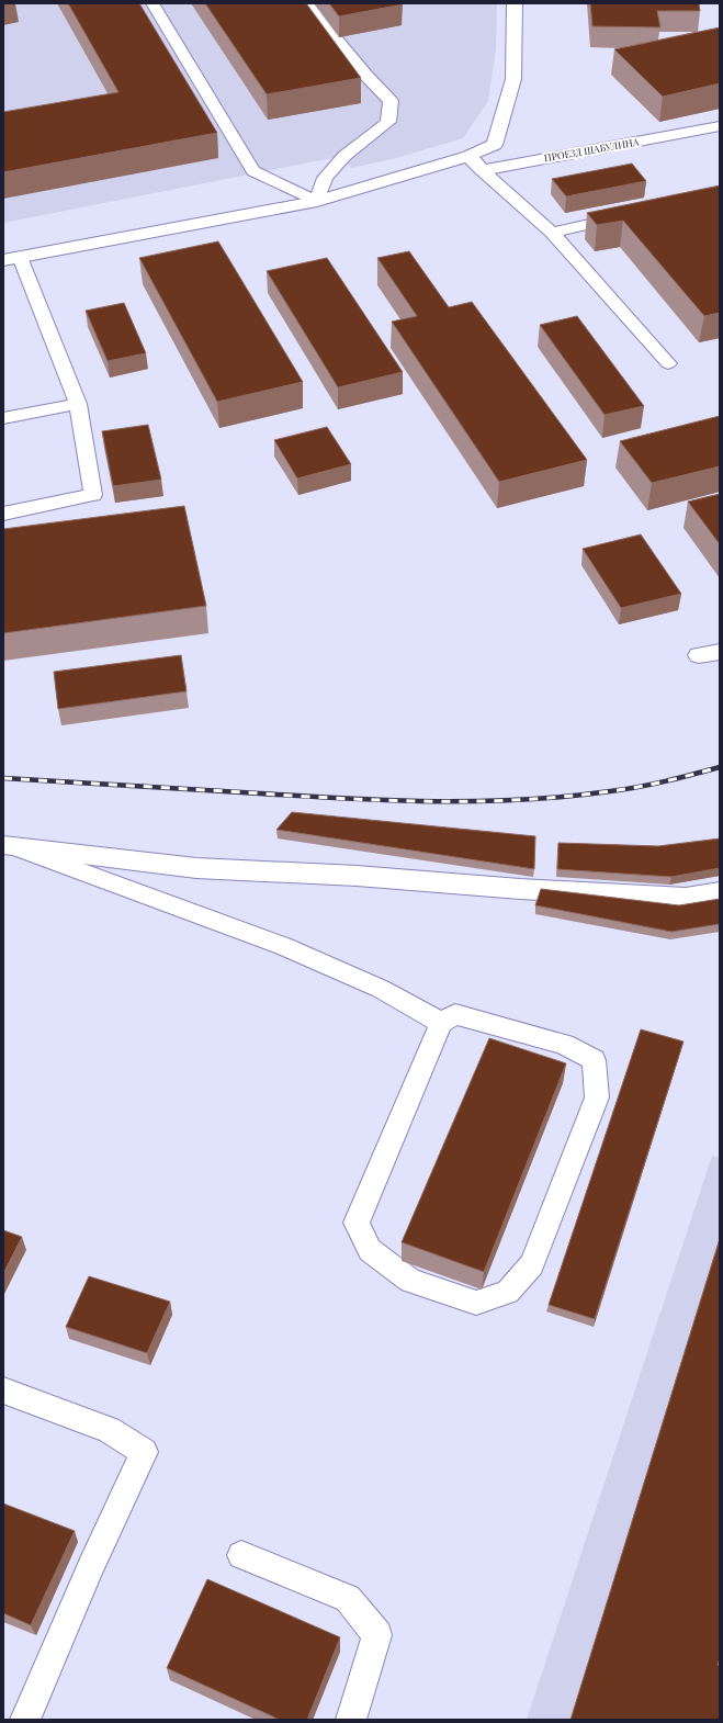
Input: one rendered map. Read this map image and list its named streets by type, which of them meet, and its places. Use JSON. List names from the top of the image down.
{
  "streets": {
    "street": ["ПРОЕЗД ШАБУЛИНА"]
  }
}
